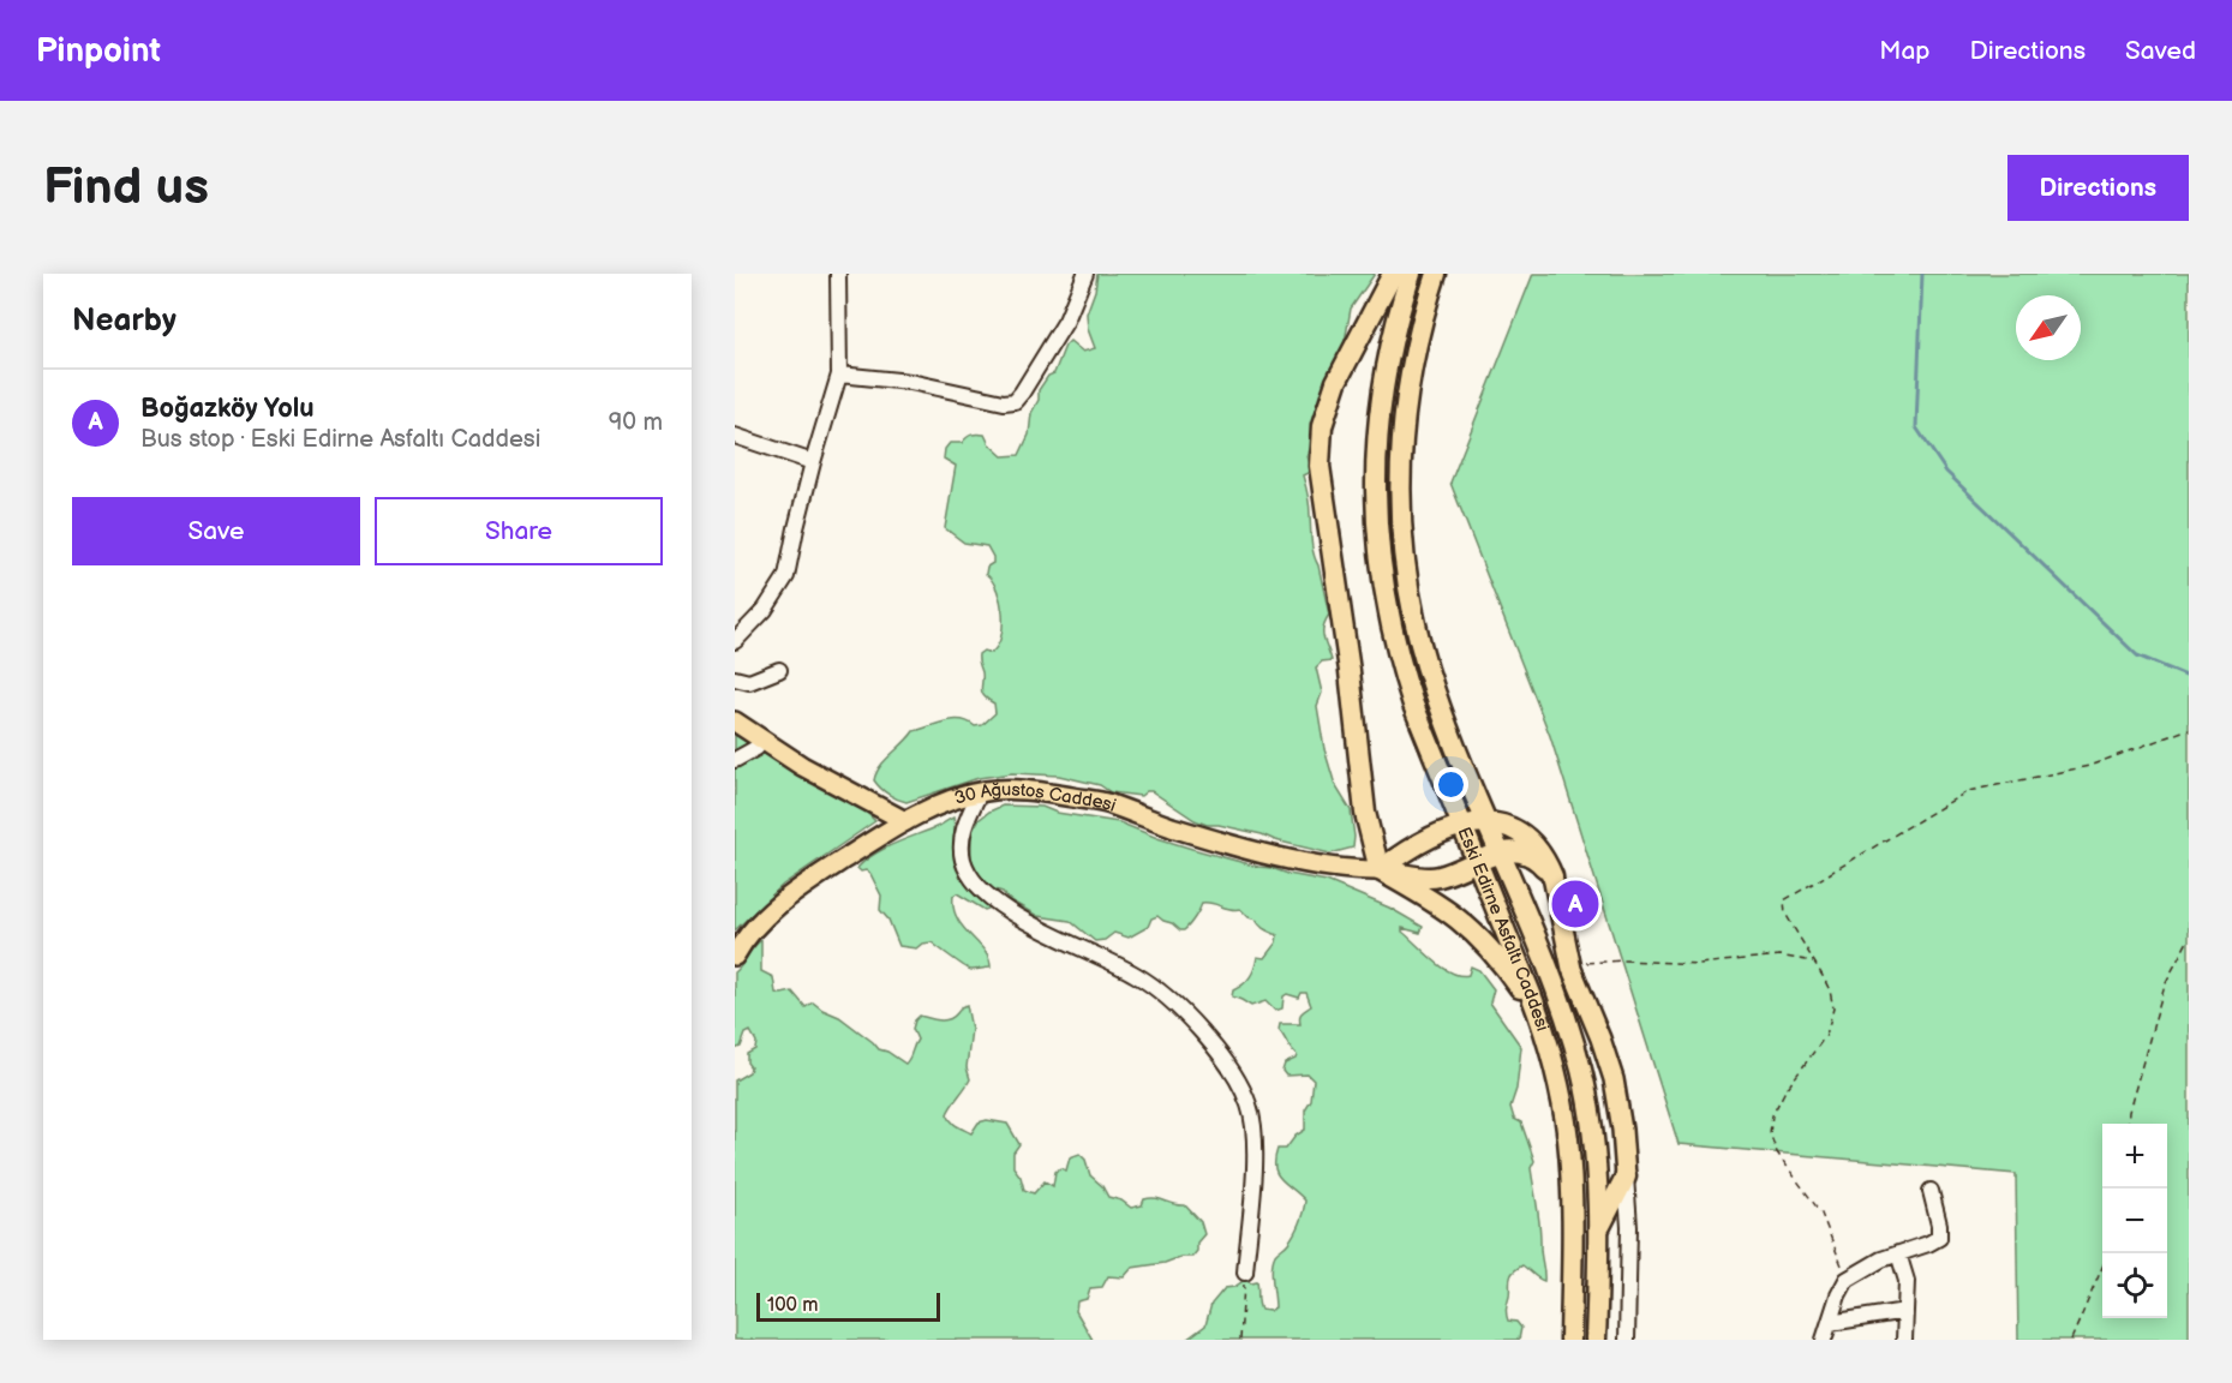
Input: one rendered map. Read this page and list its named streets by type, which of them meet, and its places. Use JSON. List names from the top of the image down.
{
  "streets": {
    "highway": ["Eski Edirne Asfaltı Caddesi"],
    "main road": ["30 Ağustos Caddesi"]
  },
  "scale_bar": "100 m",
  "north": "bottom left",
  "page": {
    "header": "Pinpoint",
    "nav": ["Map", "Directions", "Saved"],
    "buttons": [
      "Directions",
      ["Save", "Share"]
    ],
    "title": "Find us",
    "heading": "Nearby",
    "list": [
      {
        "mark": "A",
        "name": "Boğazköy Yolu",
        "note": "Bus stop · Eski Edirne Asfaltı Caddesi",
        "value": "90 m"
      }
    ],
    "pins": "A",
    "map_buttons": ["+", "−"],
    "scale": "100 m"
  }
}
